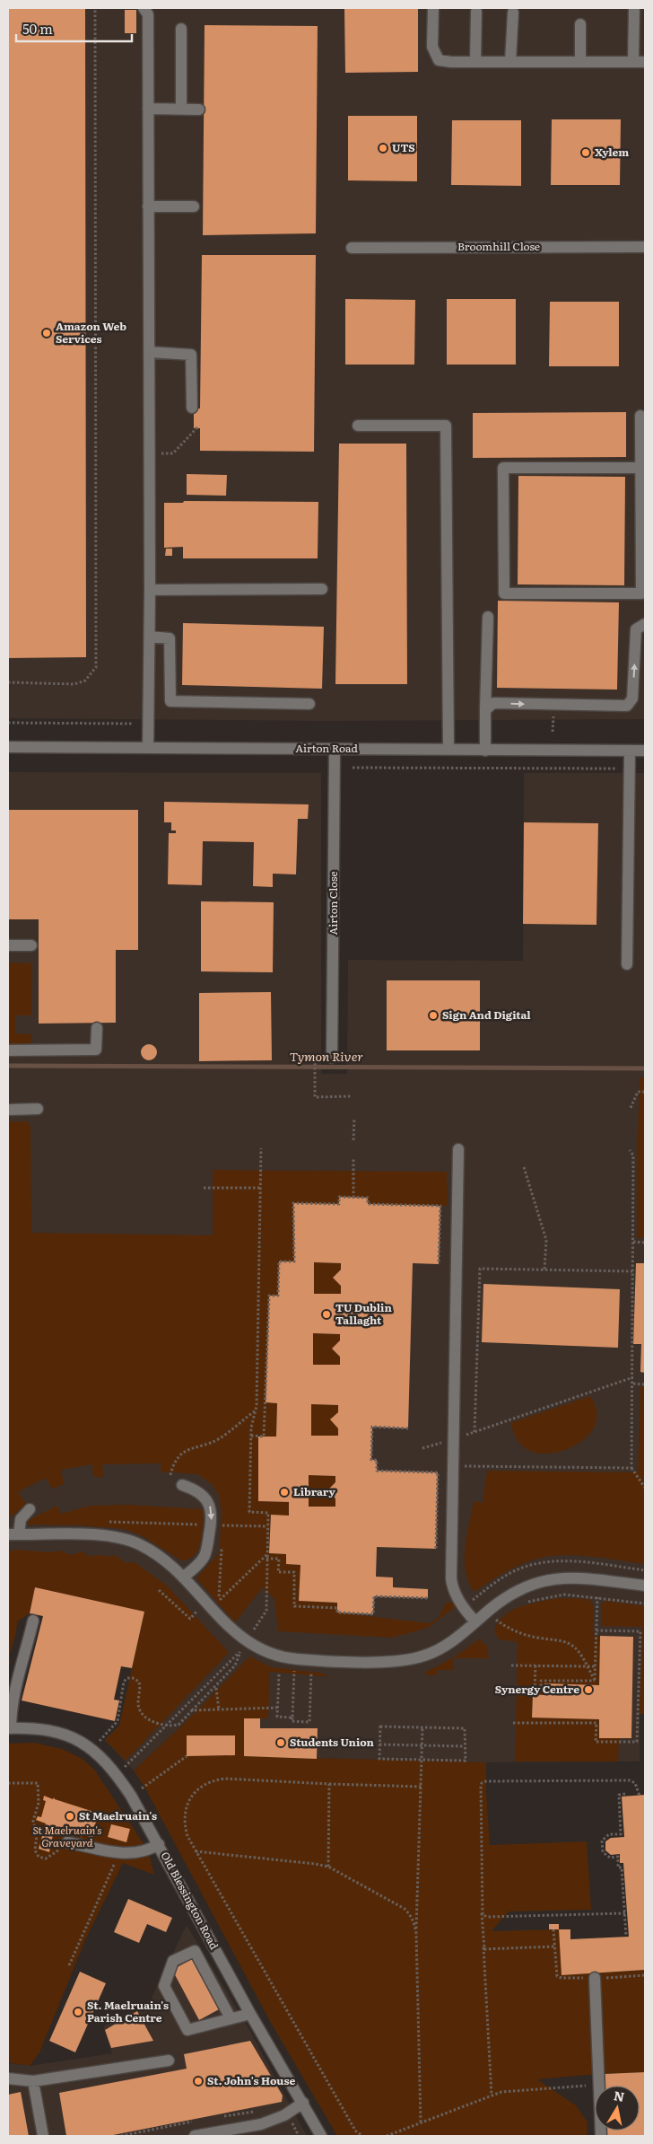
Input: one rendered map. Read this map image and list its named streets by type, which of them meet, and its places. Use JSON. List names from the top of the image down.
{
  "streets": {
    "street": [
      "Broomhill Close",
      "Airton Road",
      "Airton Close",
      "Old Blessington Road"
    ]
  },
  "crossings": [
    ["Airton Road", "Airton Close"]
  ],
  "water": ["Tymon River"],
  "parks": ["St Maelruain's Graveyard"],
  "places": [
    "UTS",
    "Xylem",
    "Amazon Web Services",
    "Sign And Digital",
    "TU Dublin Tallaght",
    "Library",
    "Synergy Centre",
    "Students Union",
    "St Maelruain's",
    "St. Maelruain's Parish Centre",
    "St. John's House"
  ],
  "scale_bar": "50 m",
  "north": "top"
}
